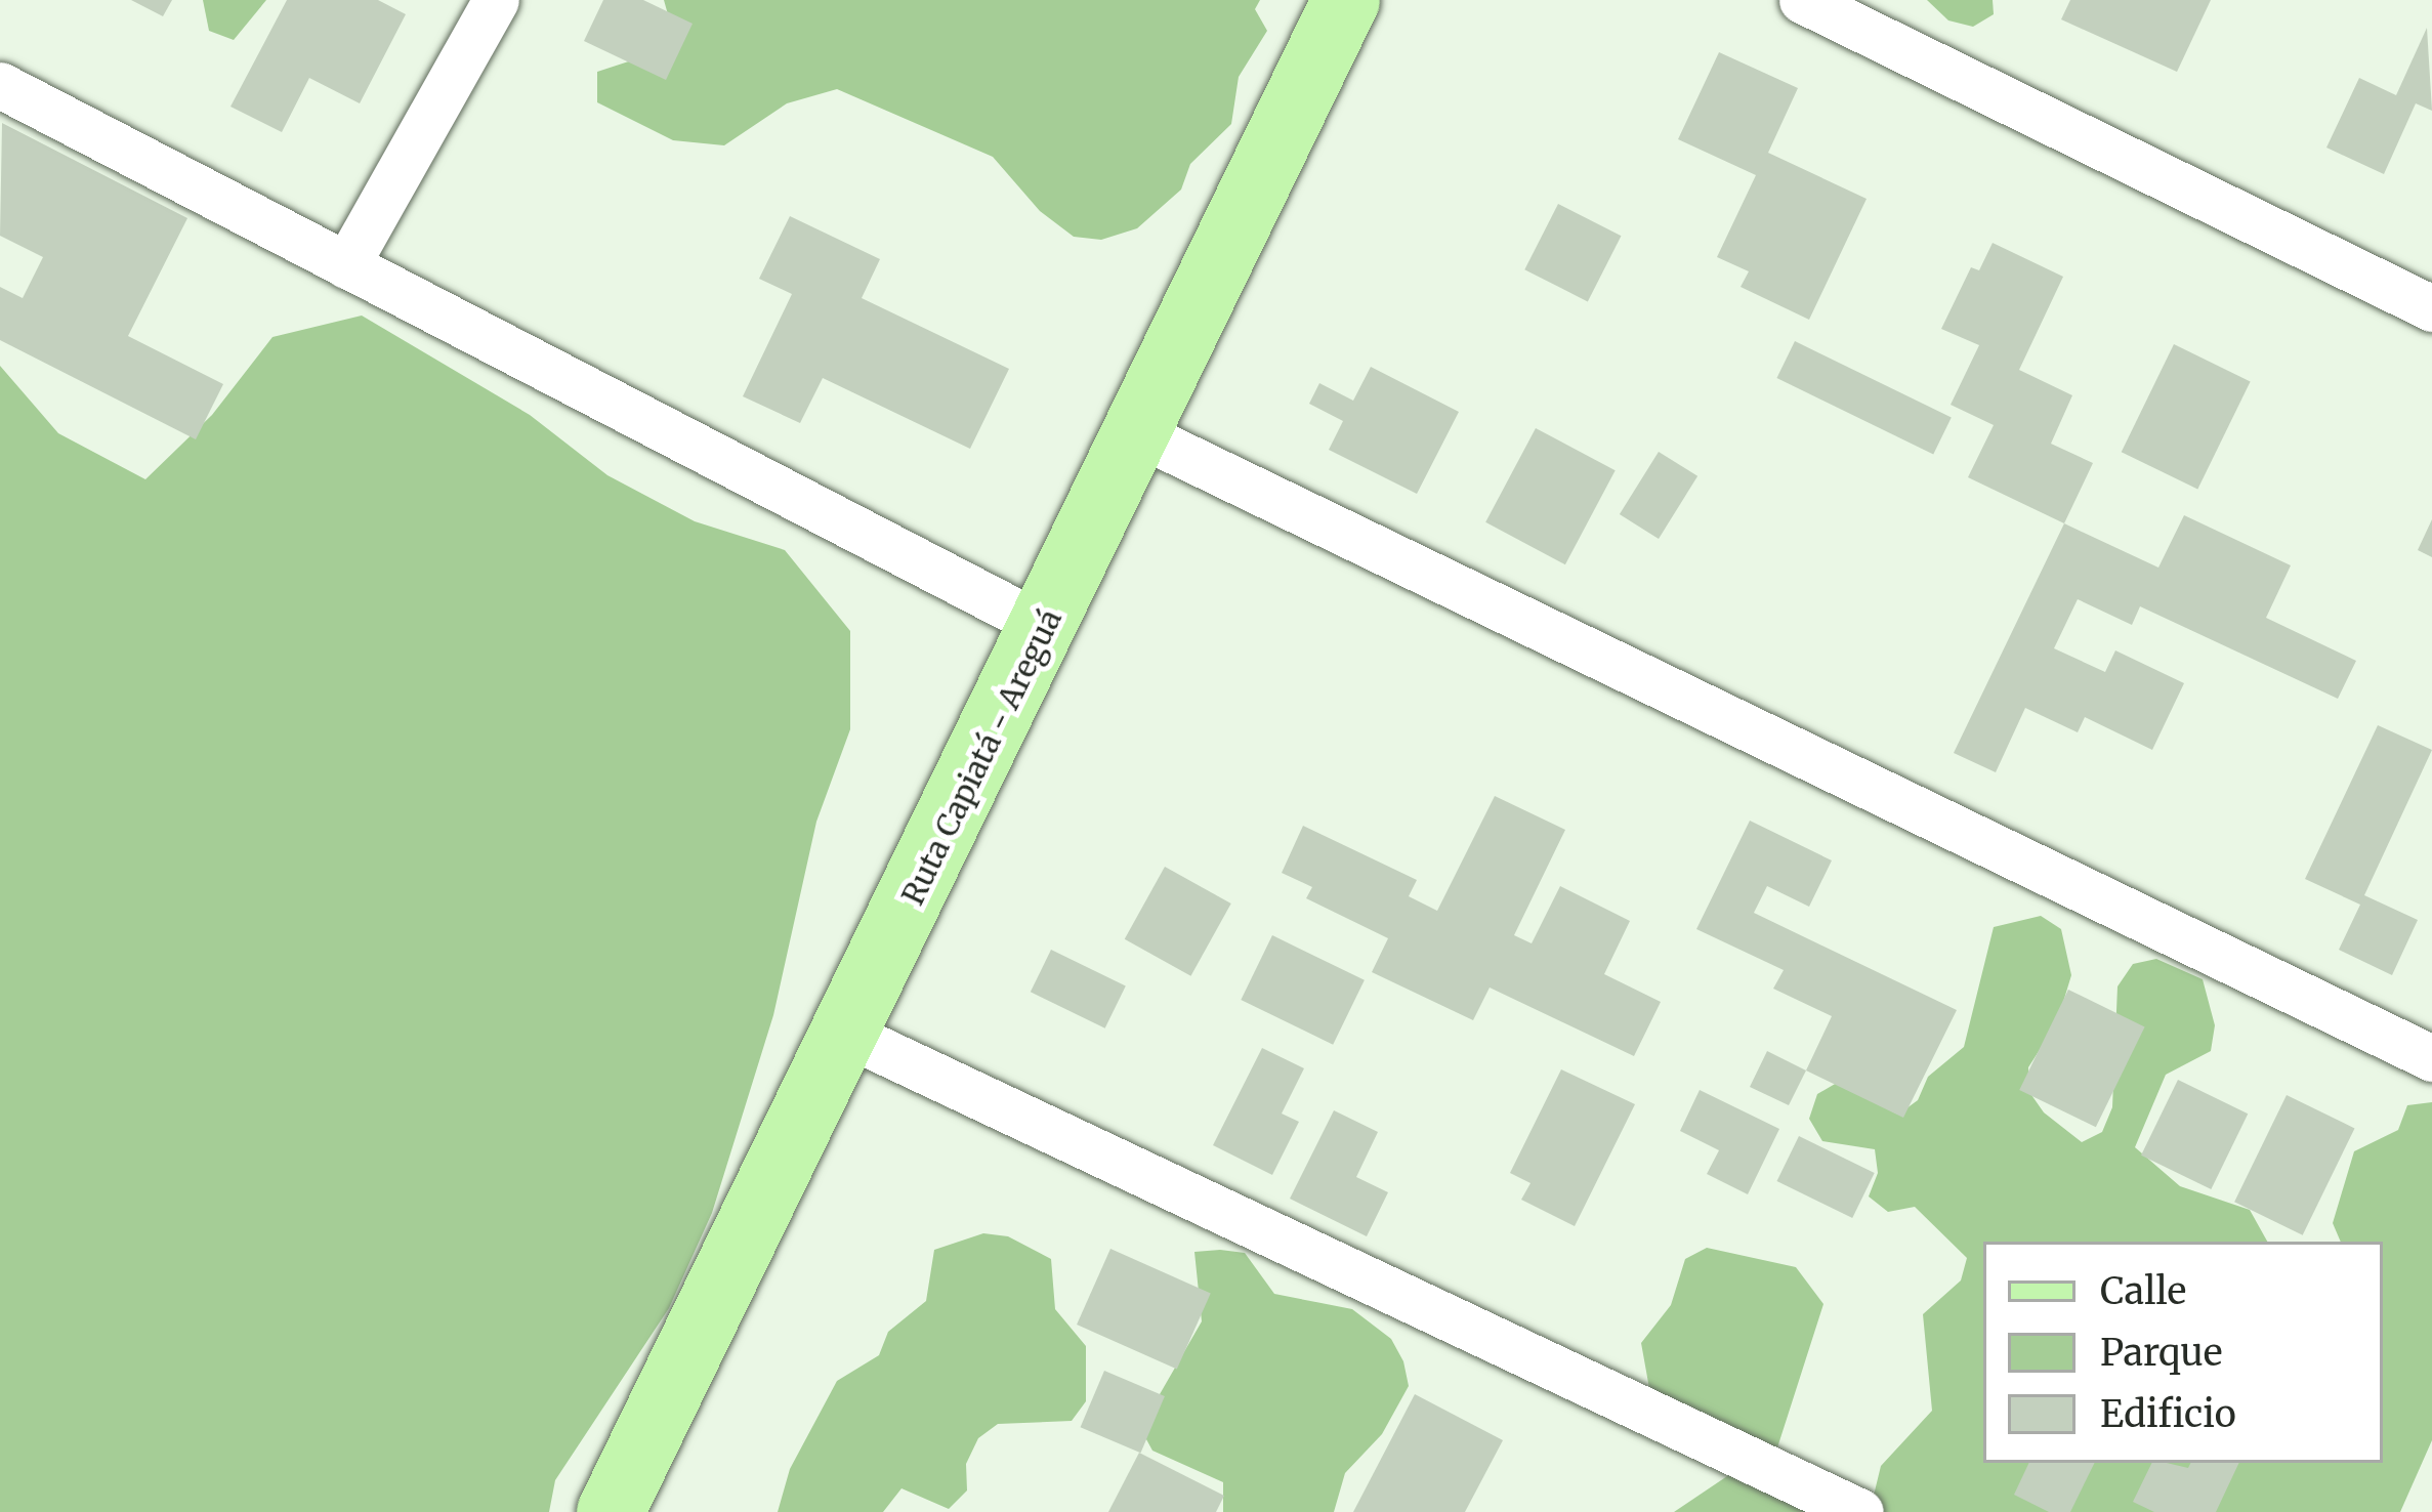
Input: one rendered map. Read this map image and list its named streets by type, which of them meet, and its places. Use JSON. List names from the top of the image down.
{
  "streets": {
    "main road": ["Ruta Capiatá - Areguá"]
  },
  "legend": ["Calle", "Parque", "Edificio"]
}
